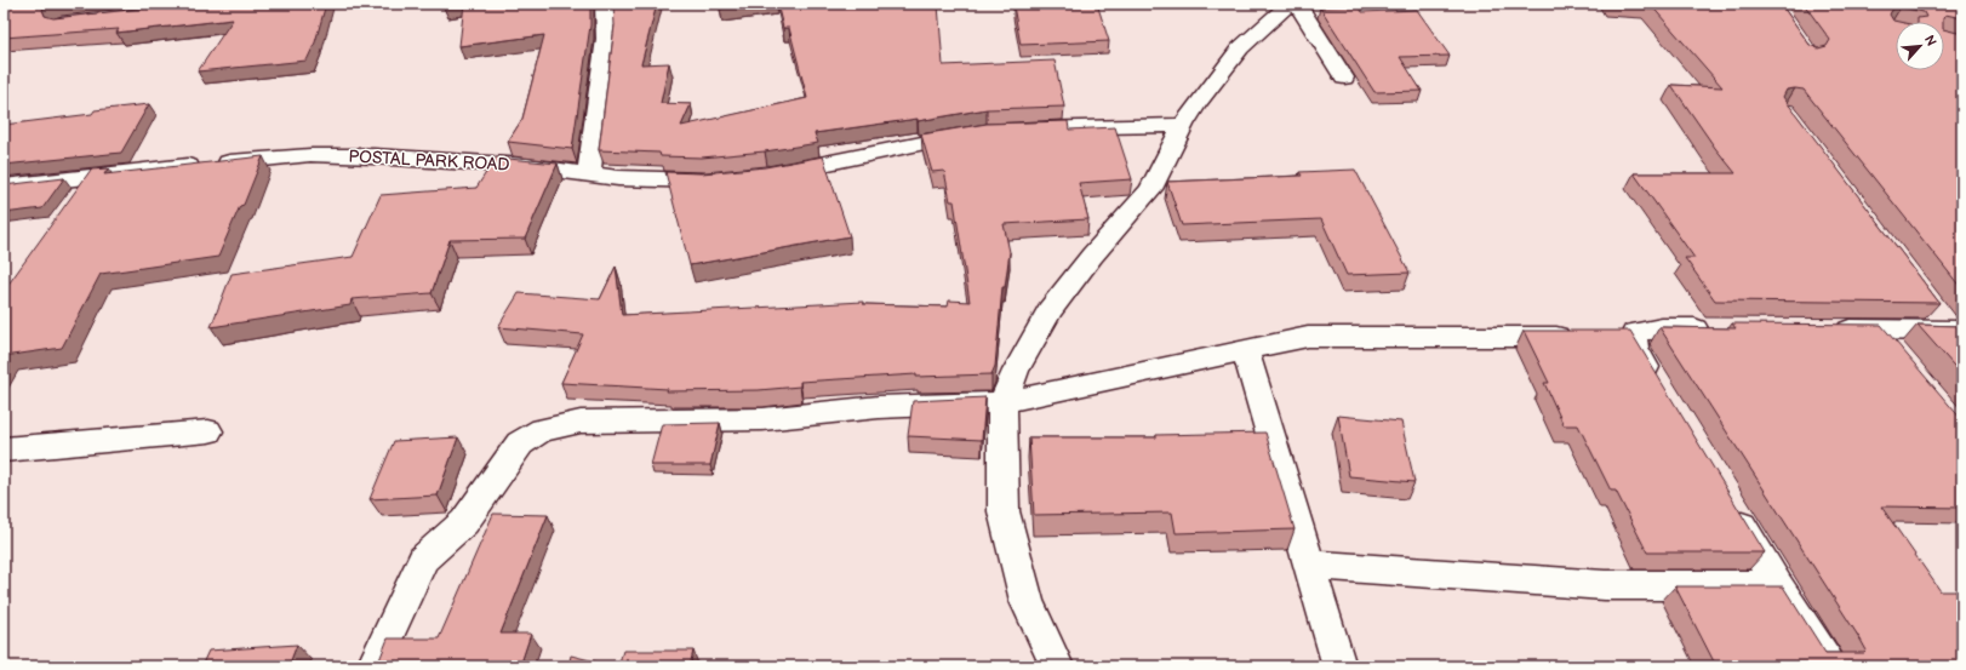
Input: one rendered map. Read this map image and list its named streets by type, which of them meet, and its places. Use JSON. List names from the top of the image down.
{
  "streets": {
    "street": ["POSTAL PARK ROAD"]
  },
  "north": "top right"
}
